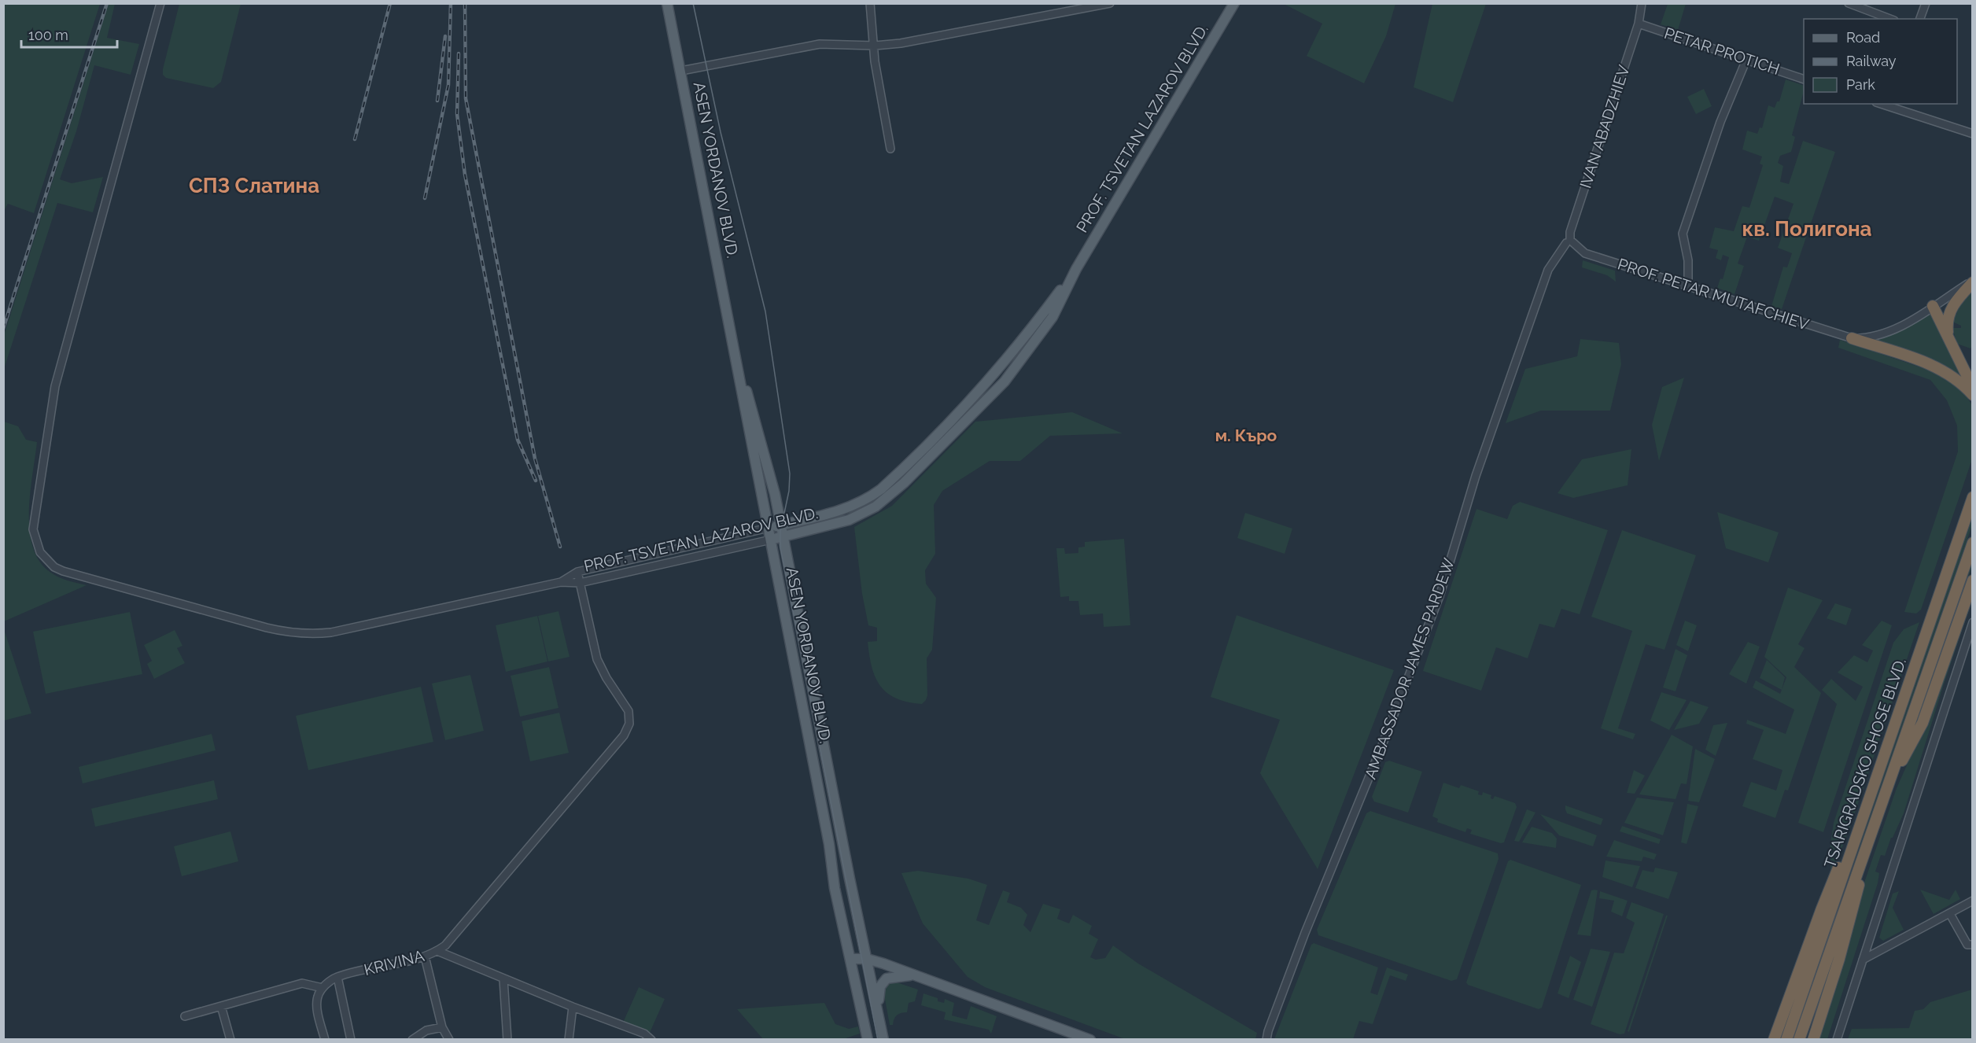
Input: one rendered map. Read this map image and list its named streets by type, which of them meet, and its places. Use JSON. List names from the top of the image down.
{
  "streets": {
    "highway": ["TSARIGRADSKO SHOSE BLVD."],
    "main road": ["PROF. TSVETAN LAZAROV BLVD.", "ASEN YORDANOV BLVD."],
    "street": [
      "PETAR PROTICH",
      "IVAN ABADZHIEV",
      "PROF. PETAR MUTAFCHIEV",
      "AMBASSADOR JAMES PARDEW",
      "KRIVINA"
    ]
  },
  "crossings": [
    ["PETAR PROTICH", "IVAN ABADZHIEV"],
    ["IVAN ABADZHIEV", "PROF. PETAR MUTAFCHIEV"],
    ["PROF. TSVETAN LAZAROV BLVD.", "ASEN YORDANOV BLVD."],
    ["PROF. TSVETAN LAZAROV BLVD.", "KRIVINA"]
  ],
  "districts": ["СПЗ Слатина", "кв. Полигона", "м. Къро"],
  "legend": ["Road", "Railway", "Park"],
  "scale_bar": "100 m"
}
